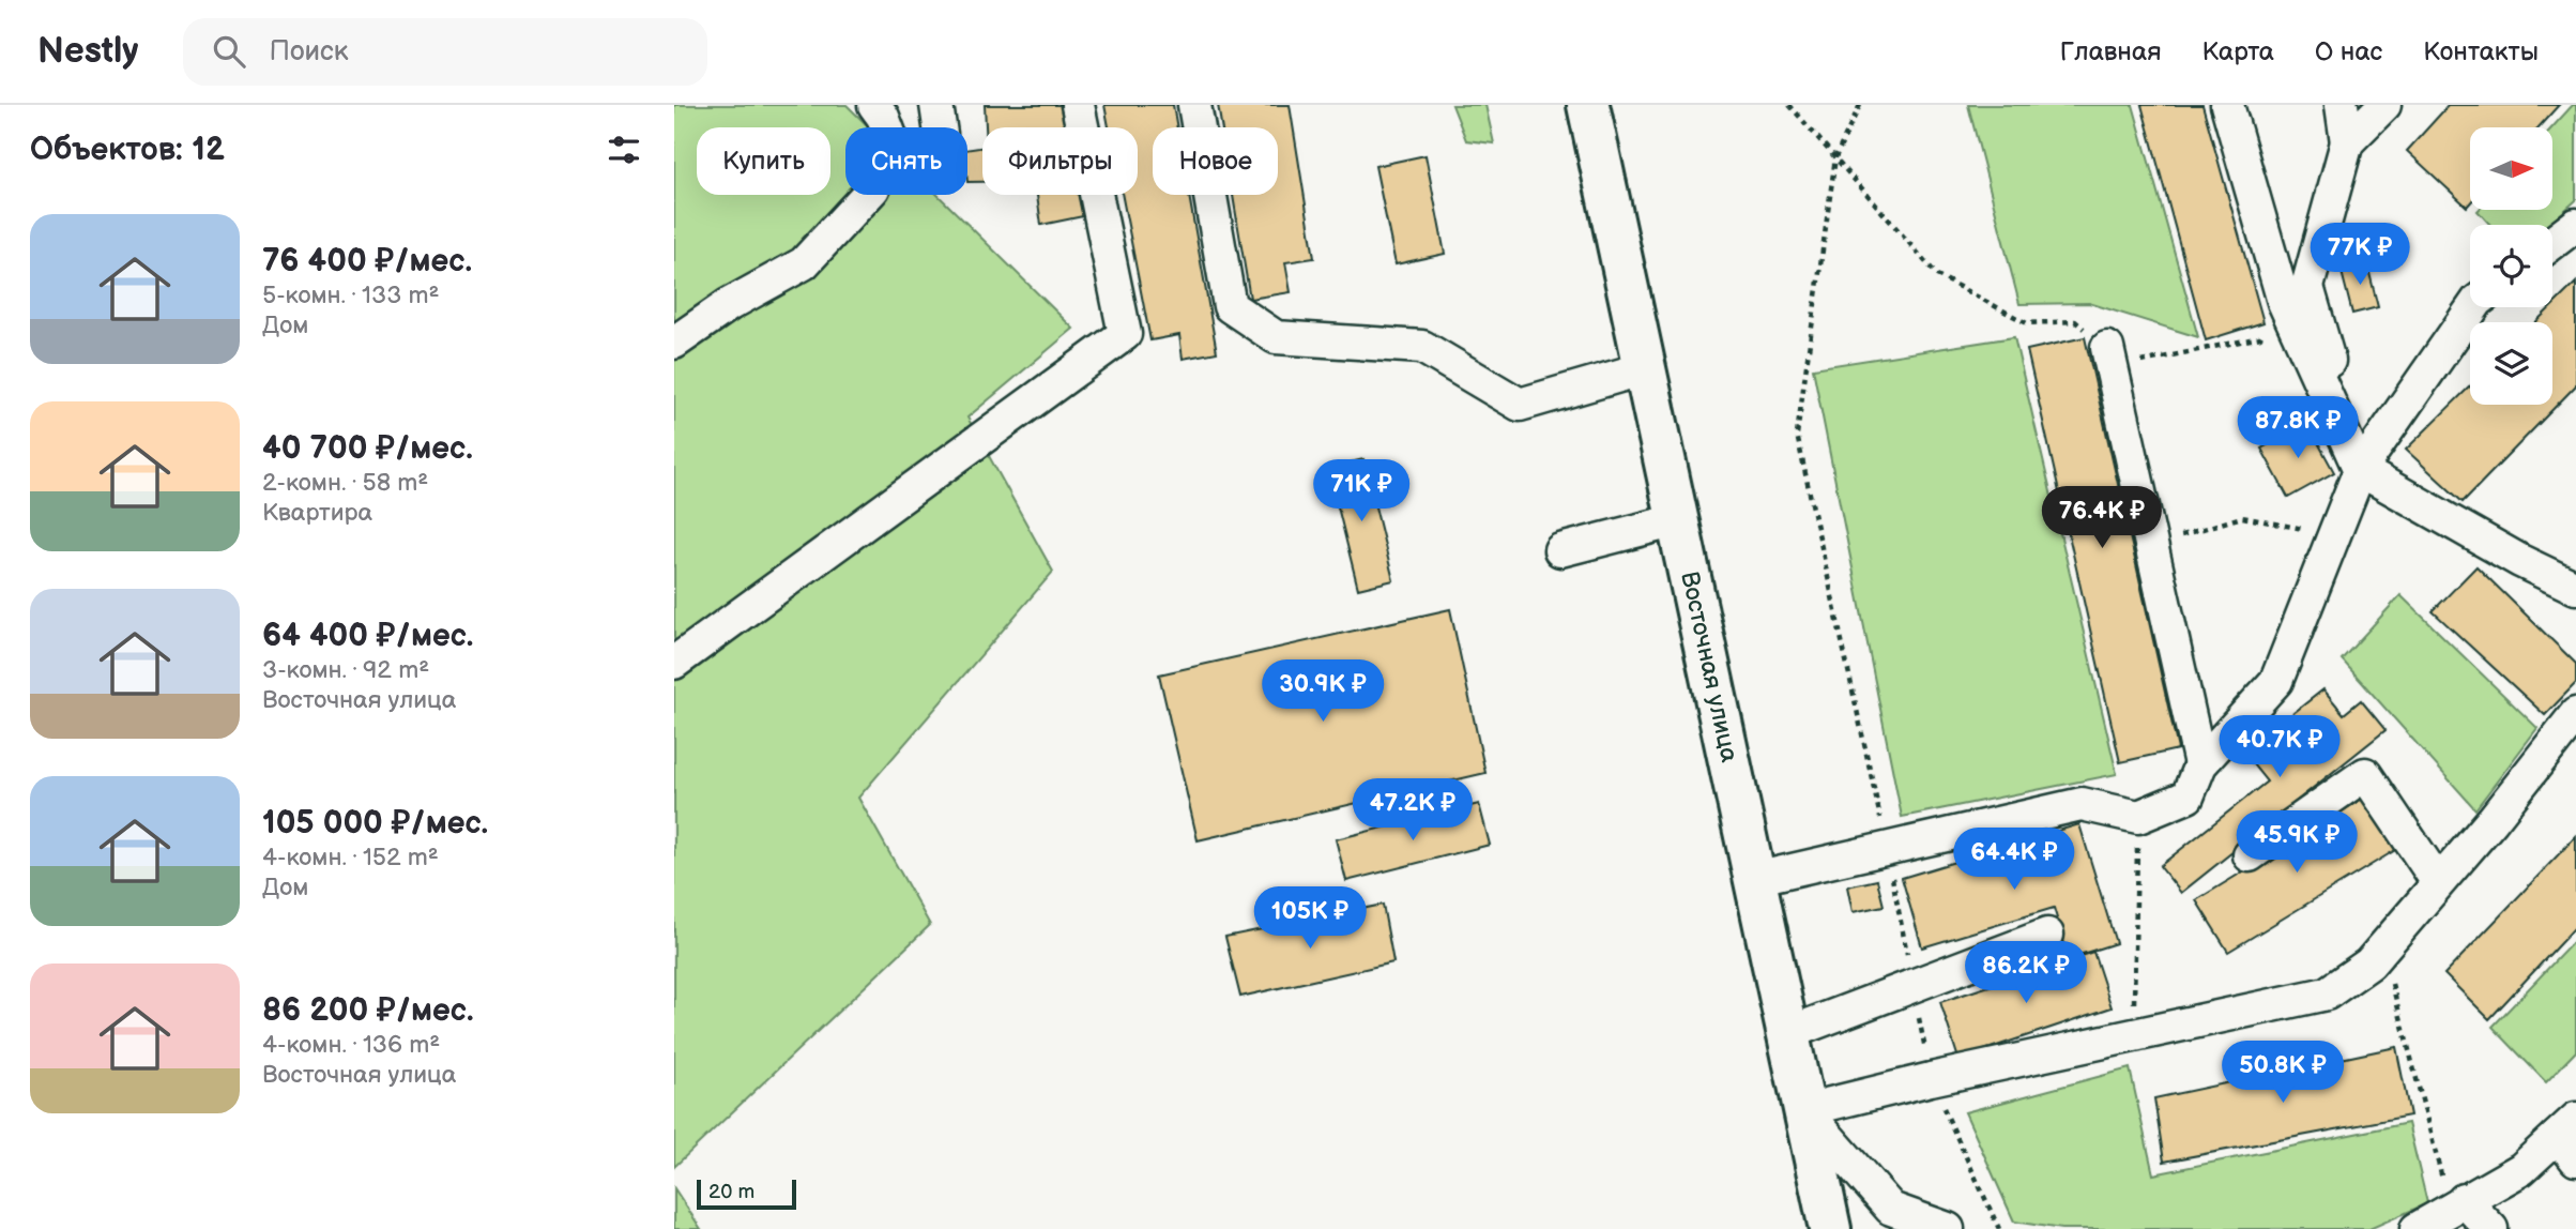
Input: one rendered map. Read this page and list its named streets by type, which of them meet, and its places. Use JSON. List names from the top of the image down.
{
  "streets": {
    "main road": ["Восточная улица"]
  },
  "scale_bar": "20 m",
  "north": "right",
  "page": {
    "header": "Nestly",
    "search": "Поиск",
    "nav": [
      "Главная",
      "Карта",
      "О нас",
      "Контакты"
    ],
    "heading": "Объектов: 12",
    "chip": [
      "Купить",
      "Снять",
      "Фильтры",
      "Новое"
    ],
    "list": [
      {
        "name": "76 400 ₽/мес.",
        "note": "5-комн. · 133 m² · Дом"
      },
      {
        "name": "40 700 ₽/мес.",
        "note": "2-комн. · 58 m² · Квартира"
      },
      {
        "name": "64 400 ₽/мес.",
        "note": "3-комн. · 92 m² · Восточная улица"
      },
      {
        "name": "105 000 ₽/мес.",
        "note": "4-комн. · 152 m² · Дом"
      },
      {
        "name": "86 200 ₽/мес.",
        "note": "4-комн. · 136 m² · Восточная улица"
      }
    ],
    "price": [
      "77K ₽",
      "87.8K ₽",
      "71K ₽",
      "76.4K ₽",
      "30.9K ₽",
      "40.7K ₽",
      "47.2K ₽",
      "45.9K ₽",
      "64.4K ₽",
      "105K ₽",
      "86.2K ₽",
      "50.8K ₽"
    ],
    "scale": "20 m"
  }
}
